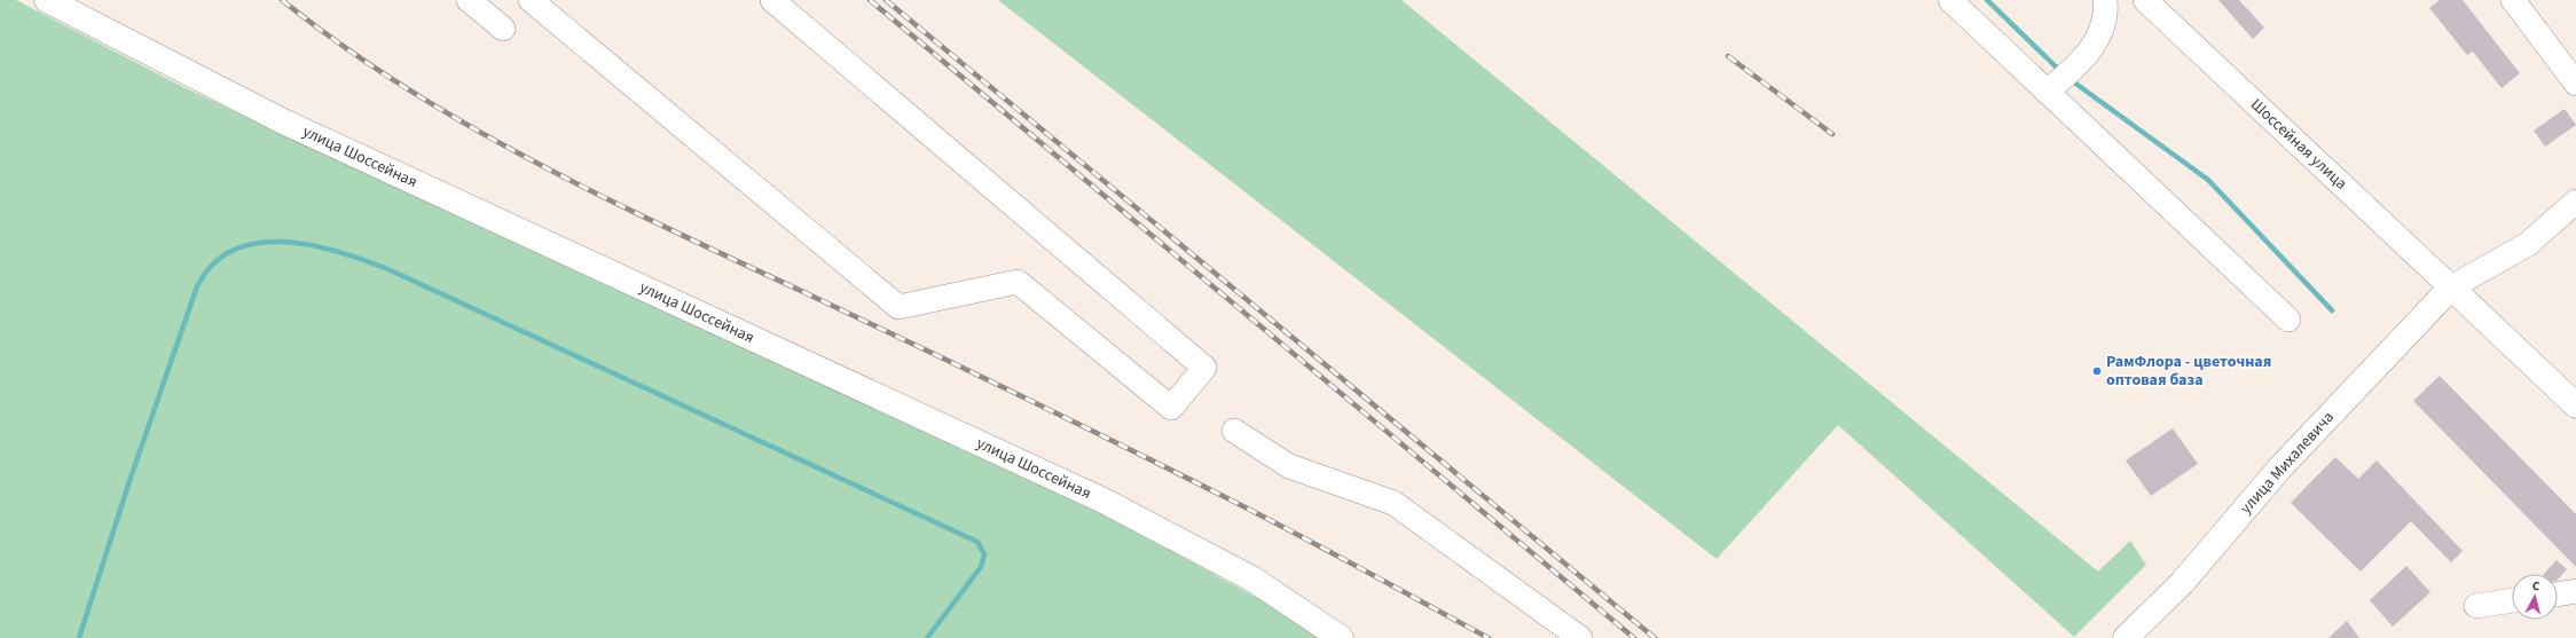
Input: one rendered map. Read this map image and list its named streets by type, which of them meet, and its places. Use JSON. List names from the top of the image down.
{
  "streets": {
    "main road": ["улица Шоссейная", "улица Михалевича"],
    "street": ["Шоссейная улица"]
  },
  "crossings": [
    ["Шоссейная улица", "улица Михалевича"]
  ],
  "places": ["РамФлора - цветочная оптовая база"],
  "north": "top"
}
